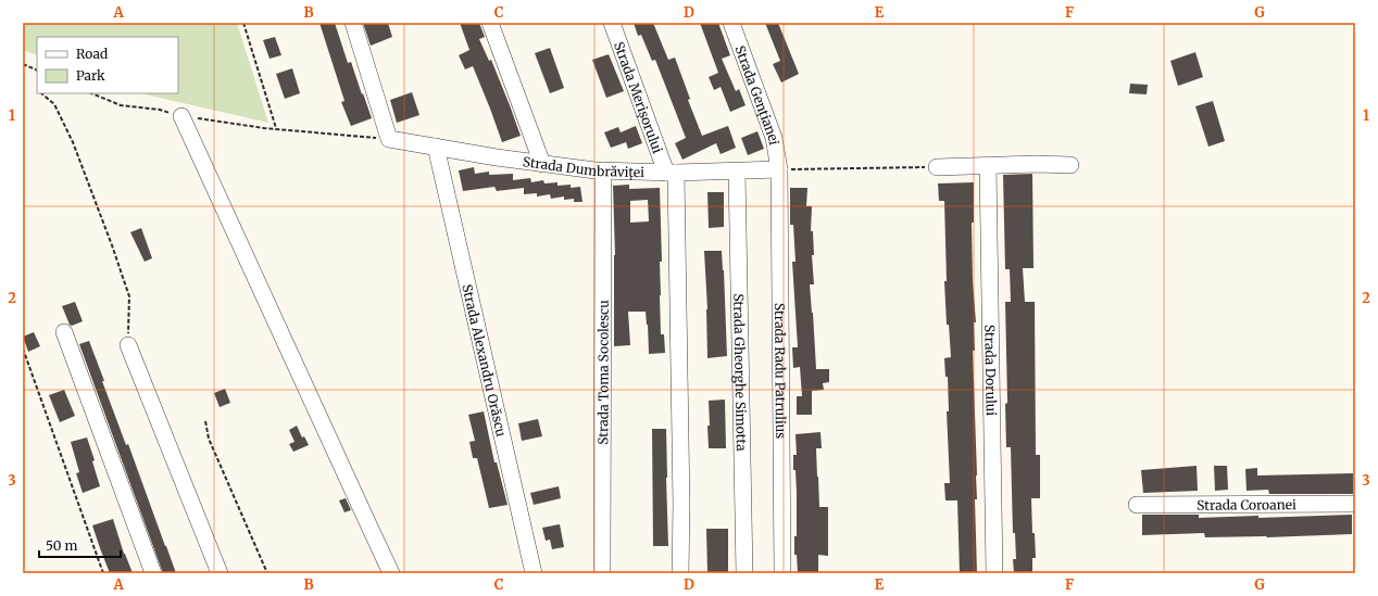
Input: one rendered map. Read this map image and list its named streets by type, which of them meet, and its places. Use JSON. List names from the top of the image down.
{
  "streets": {
    "street": [
      "Strada Gențianei",
      "Strada Merișorului",
      "Strada Dumbrăviței",
      "Strada Alexandru Orăscu",
      "Strada Dorului",
      "Strada Radu Patrulius",
      "Strada Toma Socolescu",
      "Strada Gheorghe Simotta",
      "Strada Coroanei"
    ]
  },
  "crossings": [
    ["Strada Gențianei", "Strada Dumbrăviței"],
    ["Strada Gențianei", "Strada Radu Patrulius"],
    ["Strada Merișorului", "Strada Dumbrăviței"],
    ["Strada Dumbrăviței", "Strada Alexandru Orăscu"],
    ["Strada Dumbrăviței", "Strada Radu Patrulius"],
    ["Strada Dumbrăviței", "Strada Toma Socolescu"],
    ["Strada Dumbrăviței", "Strada Gheorghe Simotta"]
  ],
  "legend": ["Road", "Park"],
  "scale_bar": "50 m",
  "grid": {
    "columns": [
      "A",
      "B",
      "C",
      "D",
      "E",
      "F",
      "G"
    ],
    "rows": ["1", "2", "3"]
  }
}
